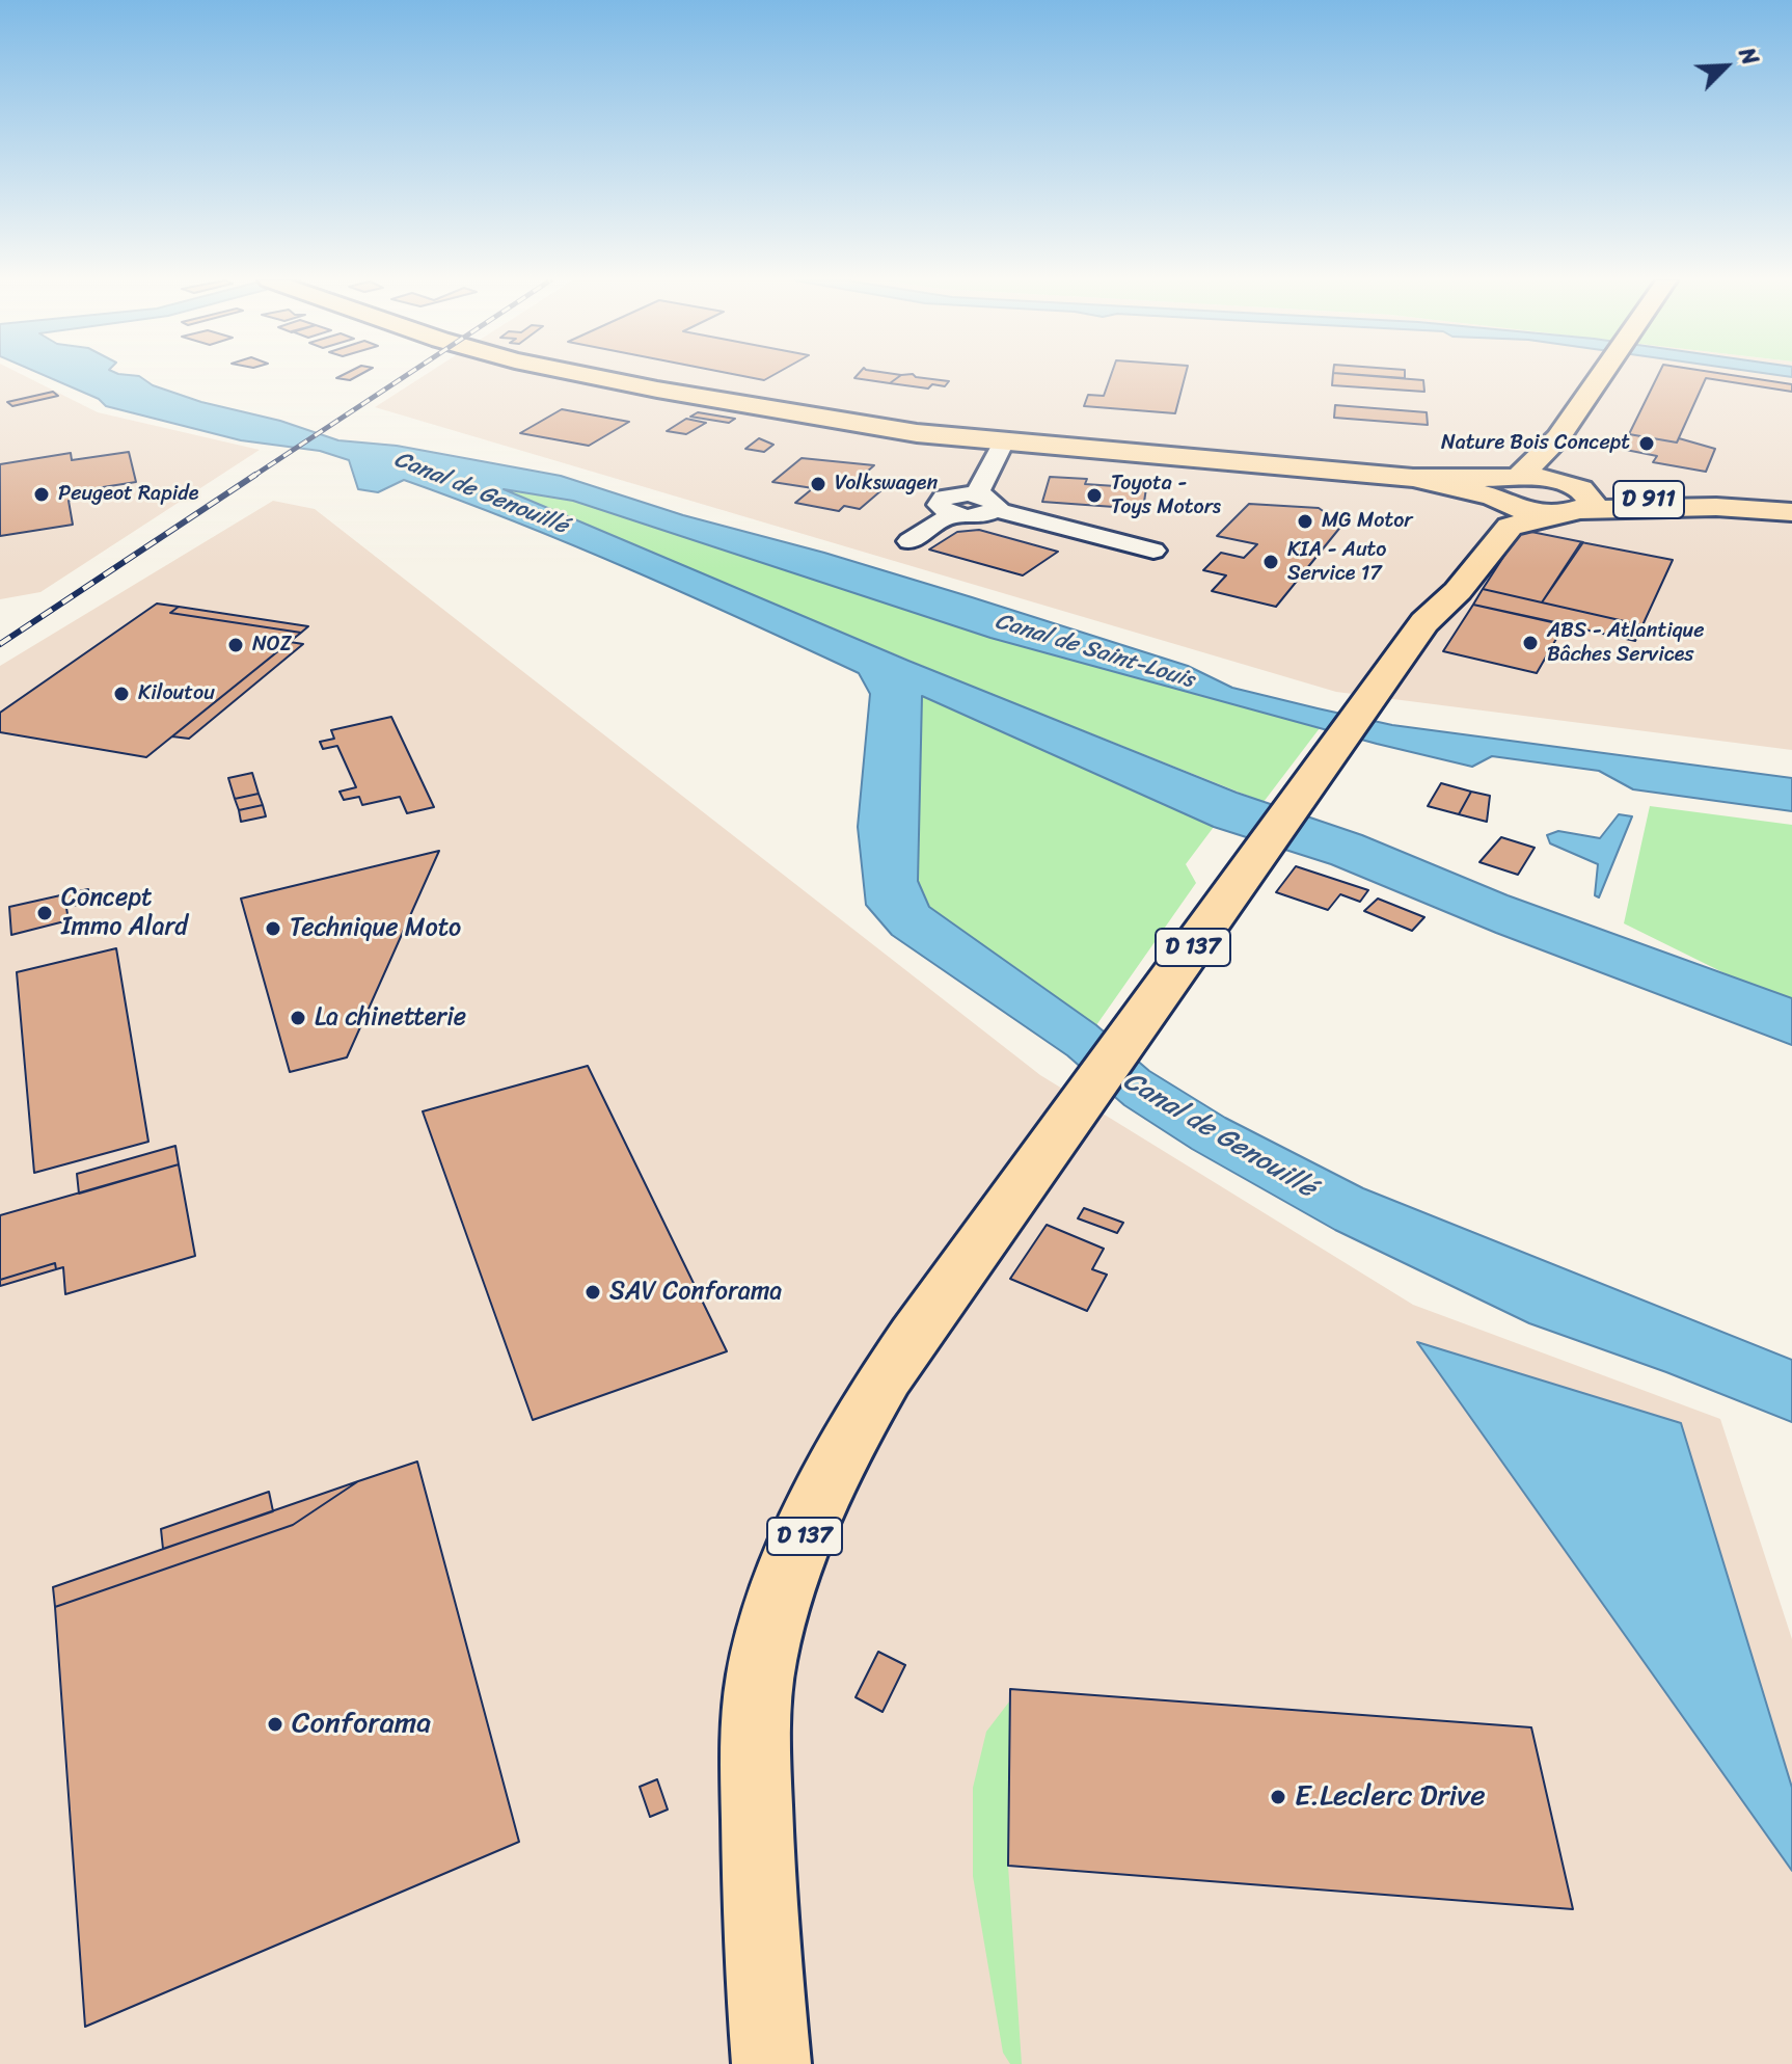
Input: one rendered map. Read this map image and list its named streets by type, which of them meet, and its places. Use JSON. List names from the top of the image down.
{
  "streets": {
    "main road": ["D 911", "D 137"]
  },
  "water": ["Canal de Genouillé", "Canal de Saint-Louis"],
  "places": [
    "Nature Bois Concept",
    "Volkswagen",
    "Peugeot Rapide",
    "Toyota - Toys Motors",
    "MG Motor",
    "KIA - Auto Service 17",
    "ABS - Atlantique Bâches Services",
    "NOZ",
    "Kiloutou",
    "Concept Immo Alard",
    "Technique Moto",
    "La chinetterie",
    "SAV Conforama",
    "Conforama",
    "E.Leclerc Drive"
  ],
  "north": "top right"
}
